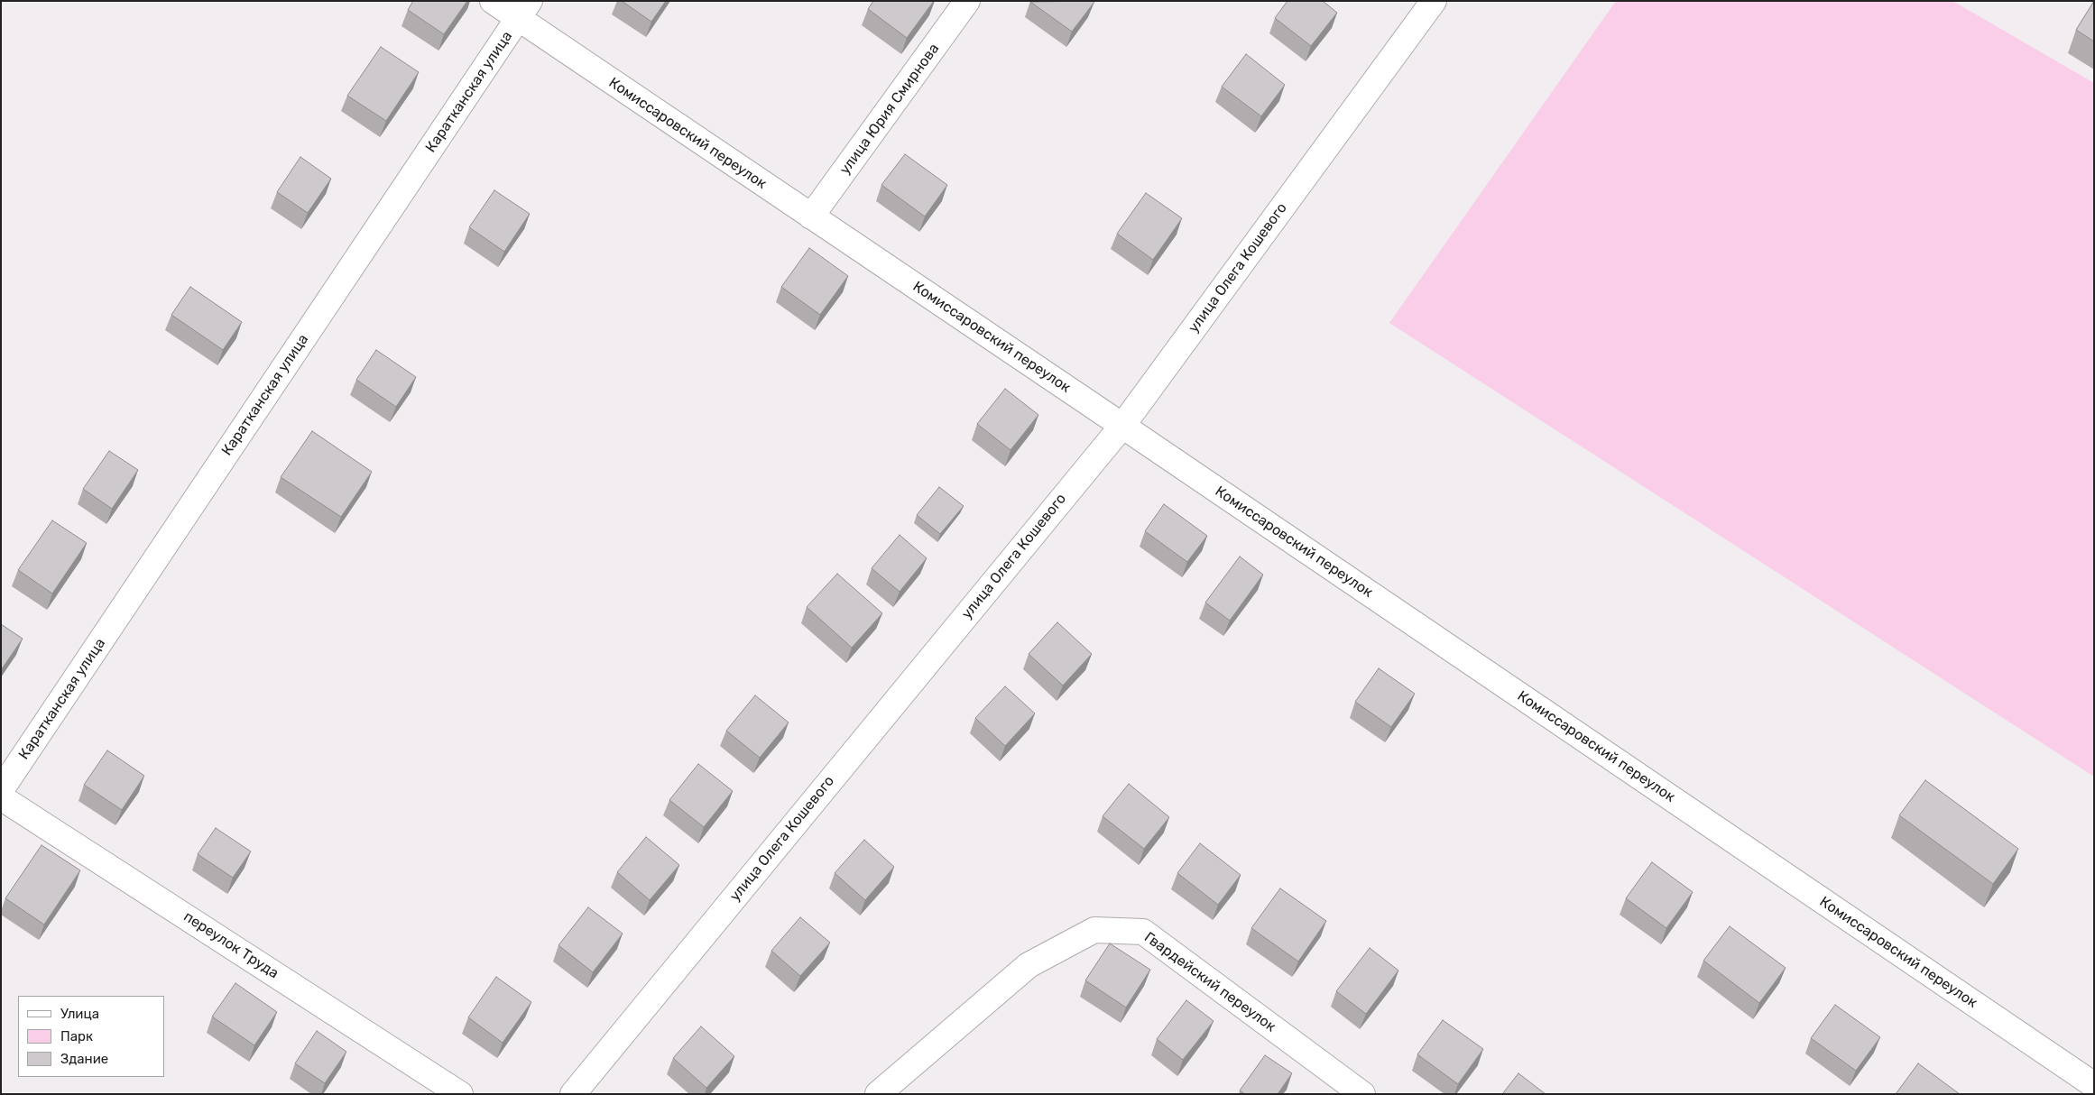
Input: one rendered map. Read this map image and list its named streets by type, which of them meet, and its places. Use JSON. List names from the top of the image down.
{
  "streets": {
    "street": [
      "Каратканская улица",
      "улица Юрия Смирнова",
      "Комиссаровский переулок",
      "улица Олега Кошевого",
      "переулок Труда",
      "Гвардейский переулок"
    ]
  },
  "crossings": [
    ["Каратканская улица", "Комиссаровский переулок"],
    ["улица Юрия Смирнова", "Комиссаровский переулок"],
    ["Комиссаровский переулок", "улица Олега Кошевого"]
  ],
  "legend": ["Улица", "Парк", "Здание"]
}
